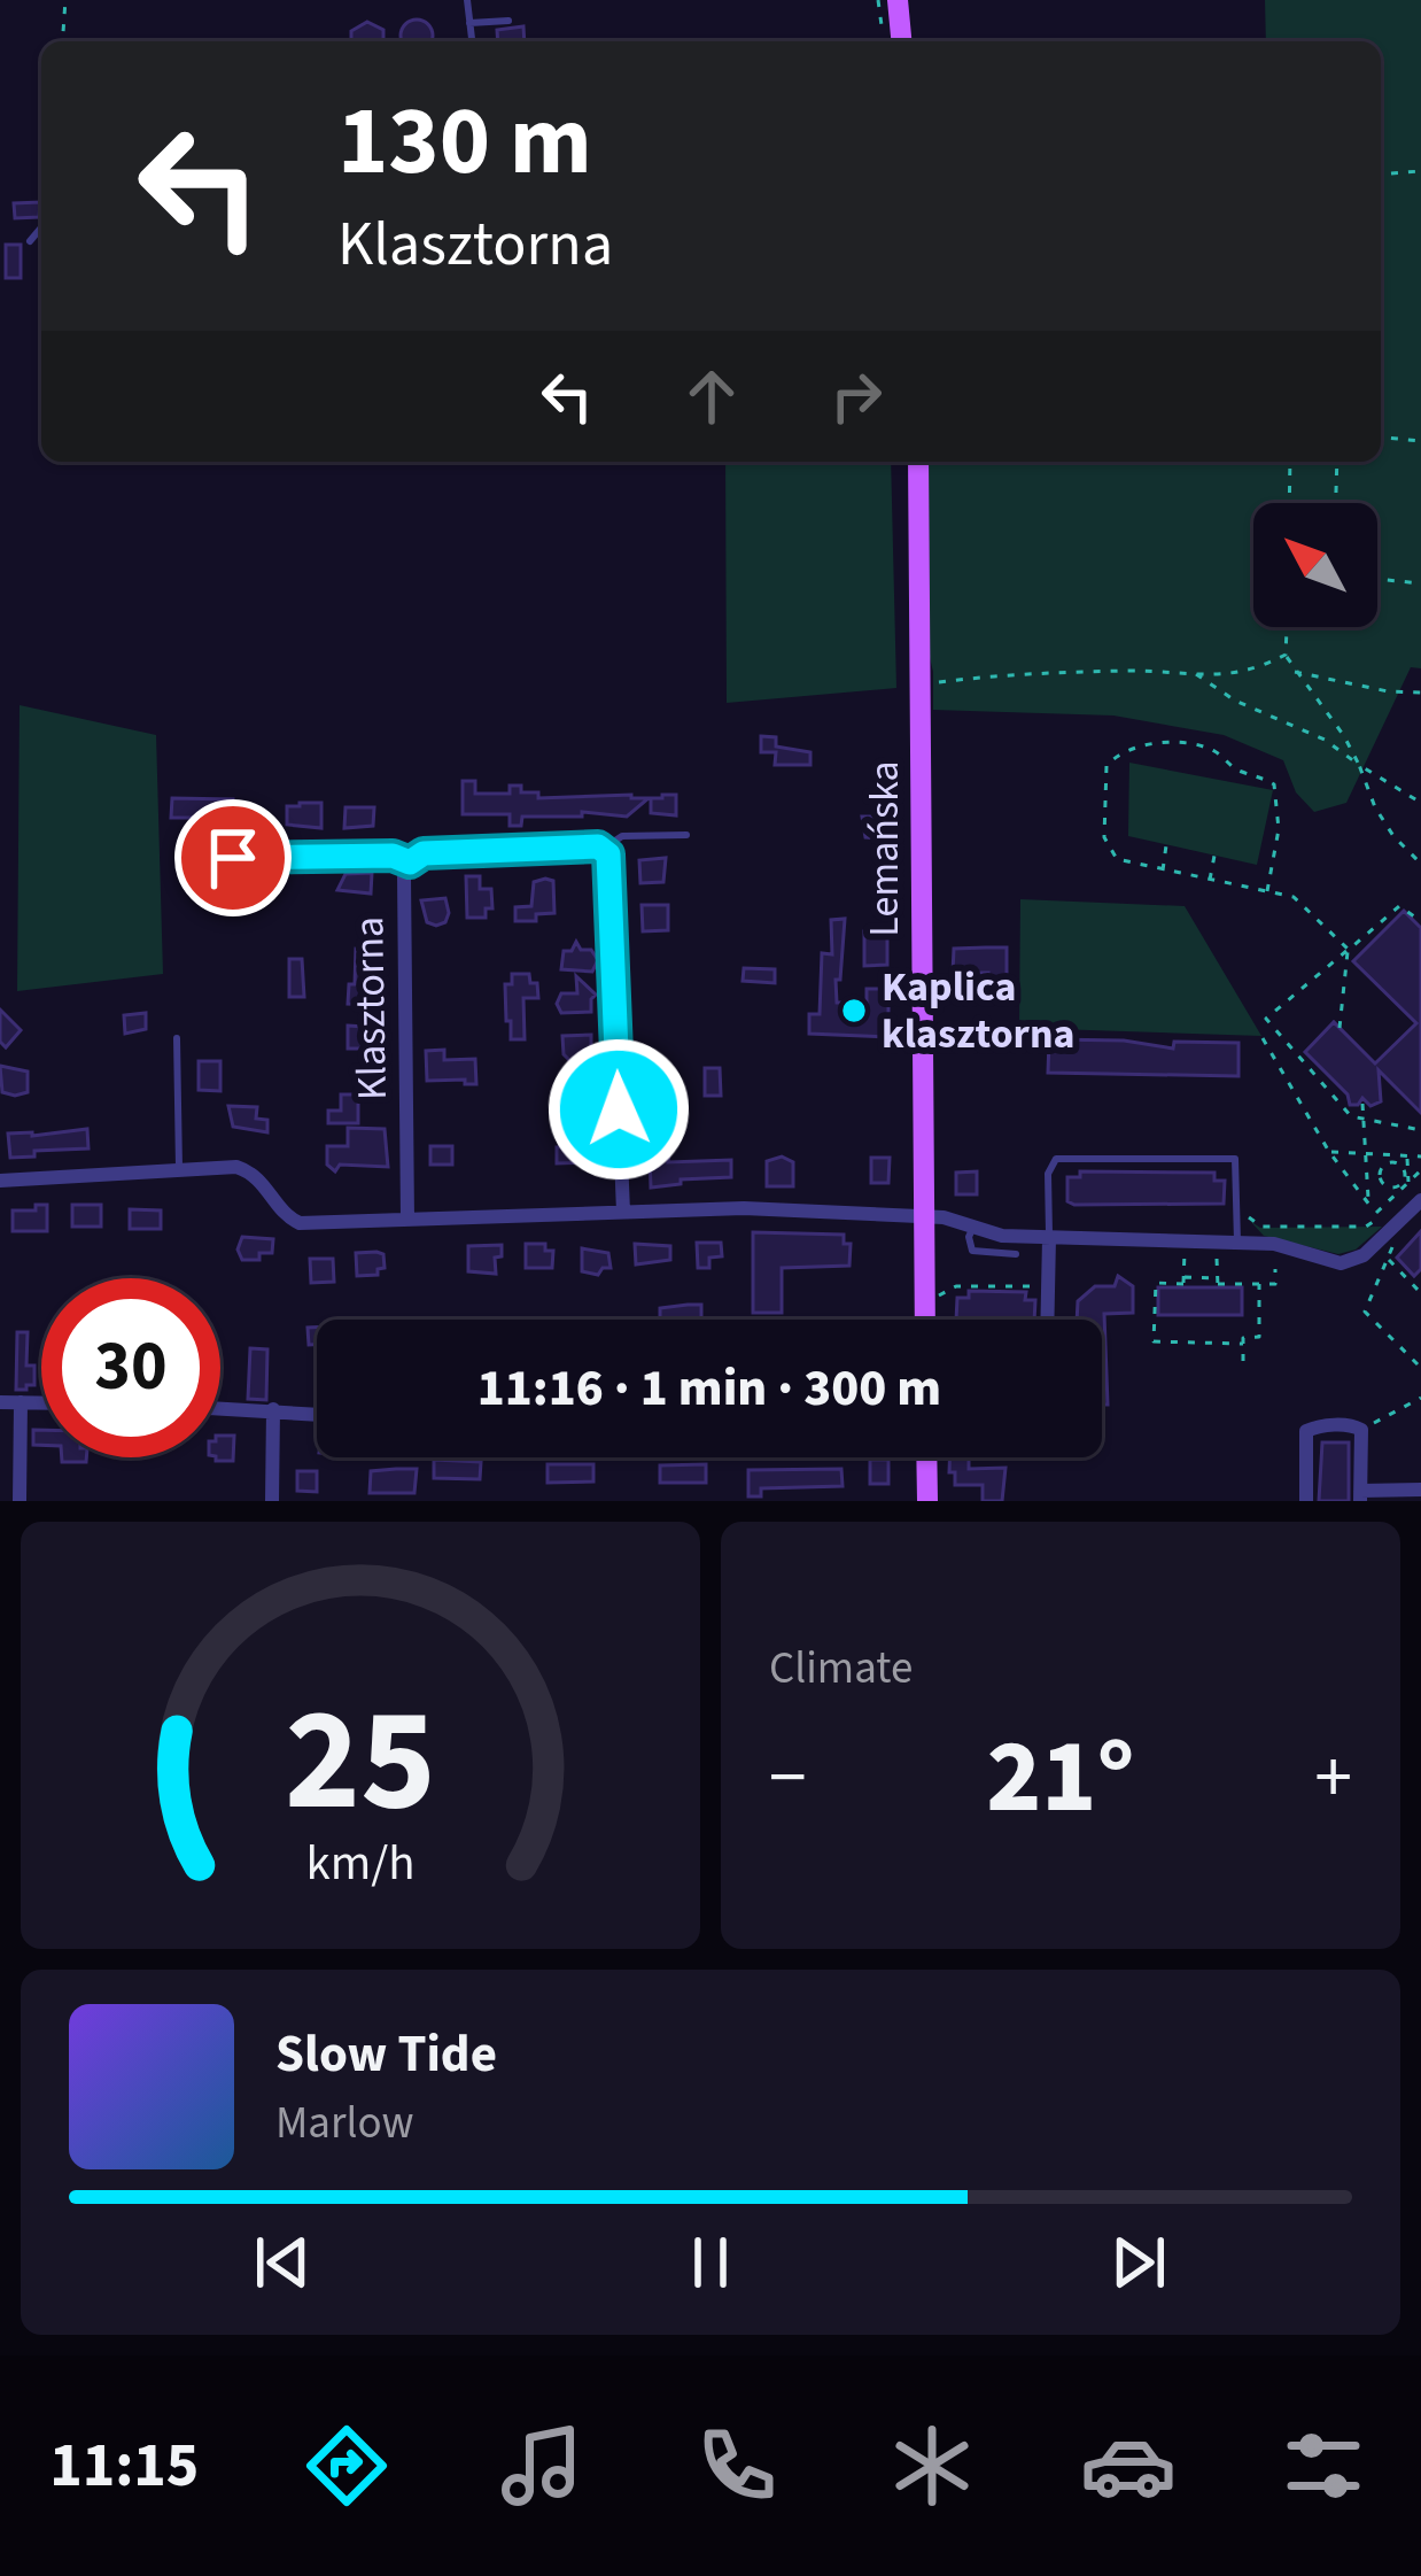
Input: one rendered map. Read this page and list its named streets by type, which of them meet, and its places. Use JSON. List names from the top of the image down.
{
  "streets": {
    "main road": ["Lemańska"],
    "street": ["Klasztorna"]
  },
  "places": ["Kaplica klasztorna"],
  "north": "top left",
  "page": {
    "turn": ["130 m", "Klasztorna"],
    "limit": "30",
    "trip": "11:16 · 1 min · 300 m",
    "tile": "Climate",
    "heat": ["−", "21°", "+"],
    "song": ["Slow Tide", "Marlow"],
    "tabs": "11:15",
    "gauge": ["25", "km/h"]
  }
}
